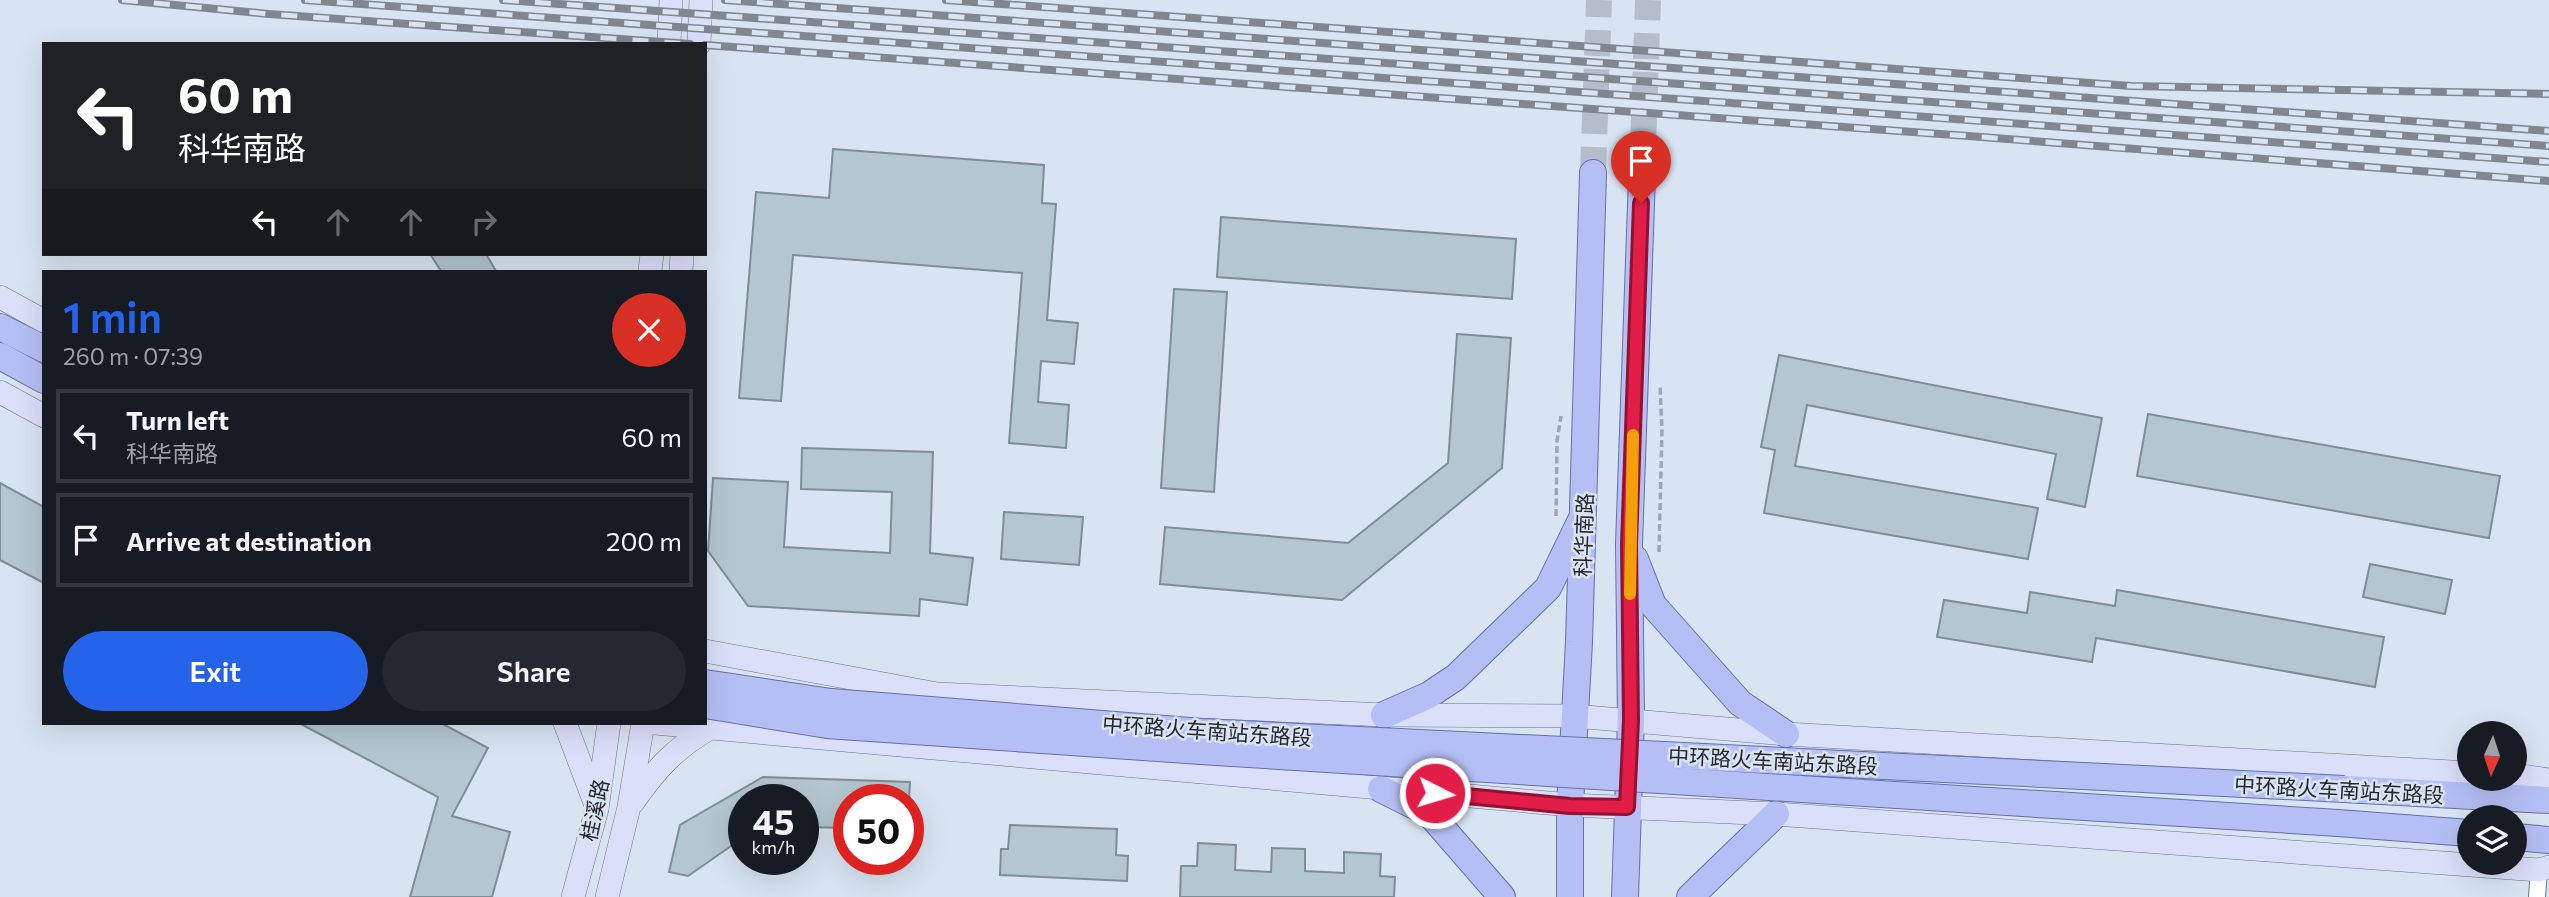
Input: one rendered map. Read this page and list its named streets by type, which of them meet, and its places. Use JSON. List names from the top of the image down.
{
  "streets": {
    "main road": ["科华南路", "中环路火车南站东路段", "桂溪路"]
  },
  "north": "bottom",
  "page": {
    "turn": ["60 m", "科华南路"],
    "heading": ["1 min", "260 m · 07:39"],
    "list": [
      {
        "name": "Turn left",
        "note": "科华南路",
        "value": "60 m"
      },
      {
        "name": "Arrive at destination",
        "value": "200 m"
      }
    ],
    "buttons": ["Exit", "Share"],
    "speed": "45 km/h",
    "limit": "50"
  }
}
